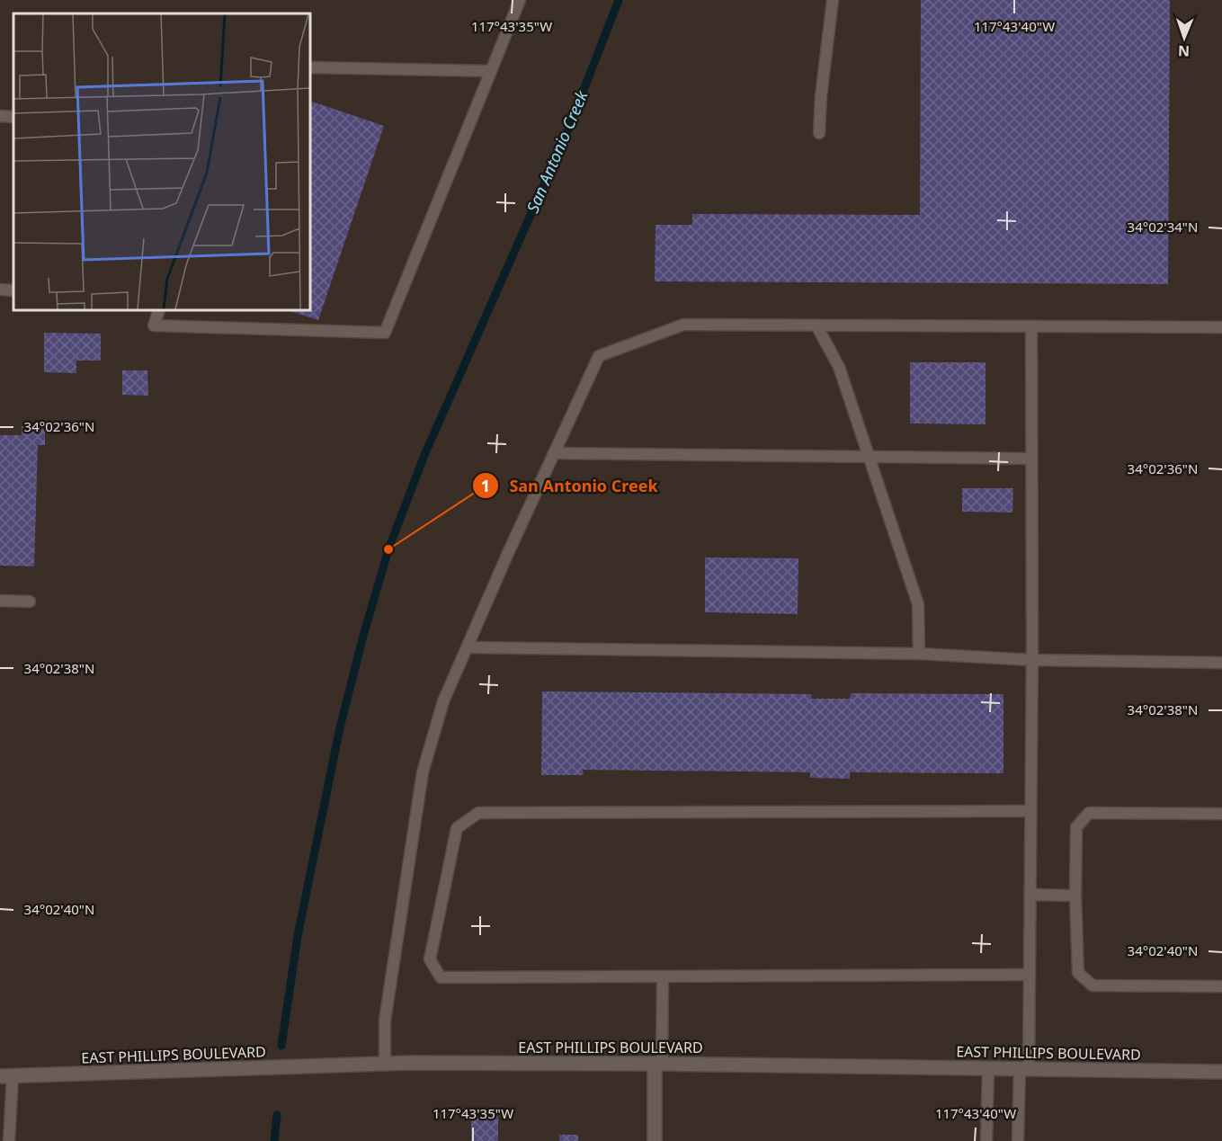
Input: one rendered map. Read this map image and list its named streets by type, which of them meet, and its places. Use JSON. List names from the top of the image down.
{
  "streets": {
    "street": ["EAST PHILLIPS BOULEVARD"]
  },
  "water": ["San Antonio Creek"],
  "places": ["San Antonio Creek"],
  "north": "bottom",
  "coordinates": [
    "117°43'35\"W",
    "117°43'40\"W",
    "34°02'34\"N",
    "34°02'36\"N",
    "34°02'38\"N",
    "34°02'40\"N"
  ]
}
